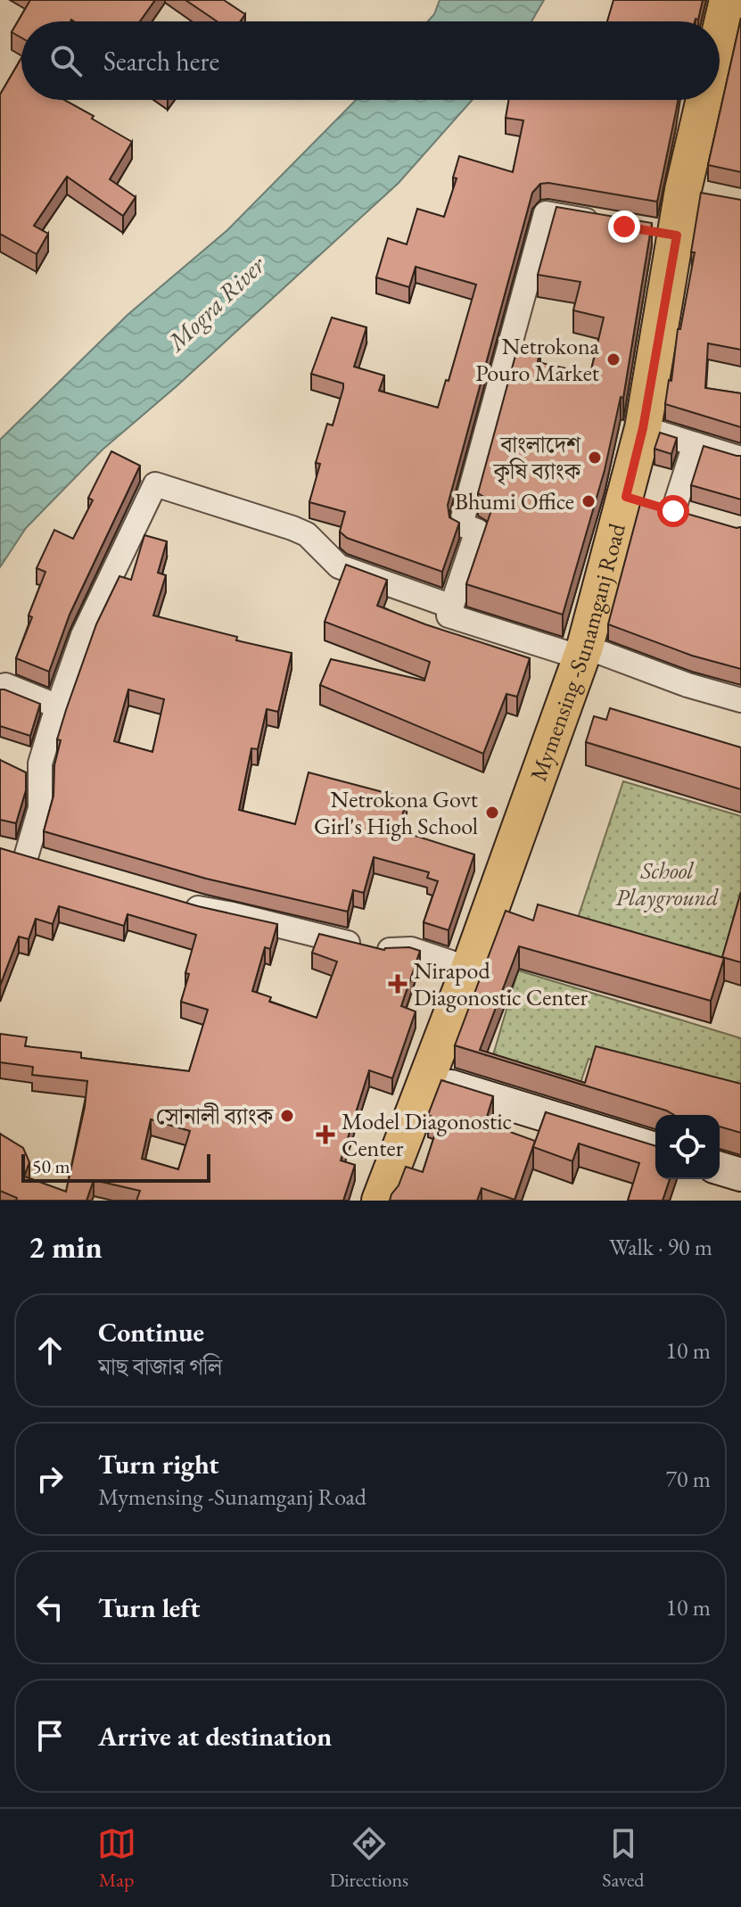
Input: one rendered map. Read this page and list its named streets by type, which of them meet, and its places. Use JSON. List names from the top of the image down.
{
  "streets": {
    "main road": ["Mymensing -Sunamganj Road"]
  },
  "water": ["Mogra River"],
  "parks": ["School Playground"],
  "places": {
    "other": [
      "Netrokona Pouro Market",
      "বাংলাদেশ কৃষি ব্যাংক",
      "Bhumi Office",
      "Netrokona Govt Girl's High School",
      "সোনালী ব্যাংক"
    ],
    "health": ["Nirapod Diagonostic Center", "Model Diagonostic Center"]
  },
  "scale_bar": "50 m",
  "page": {
    "search": "Search here",
    "scale": "50 m",
    "heading": ["2 min", "Walk · 90 m"],
    "list": [
      ["Continue", "মাছ বাজার গলি", "10 m"],
      ["Turn right", "Mymensing -Sunamganj Road", "70 m"],
      ["Turn left", "10 m"],
      "Arrive at destination"
    ],
    "nav": ["Map", "Directions", "Saved"]
  }
}
